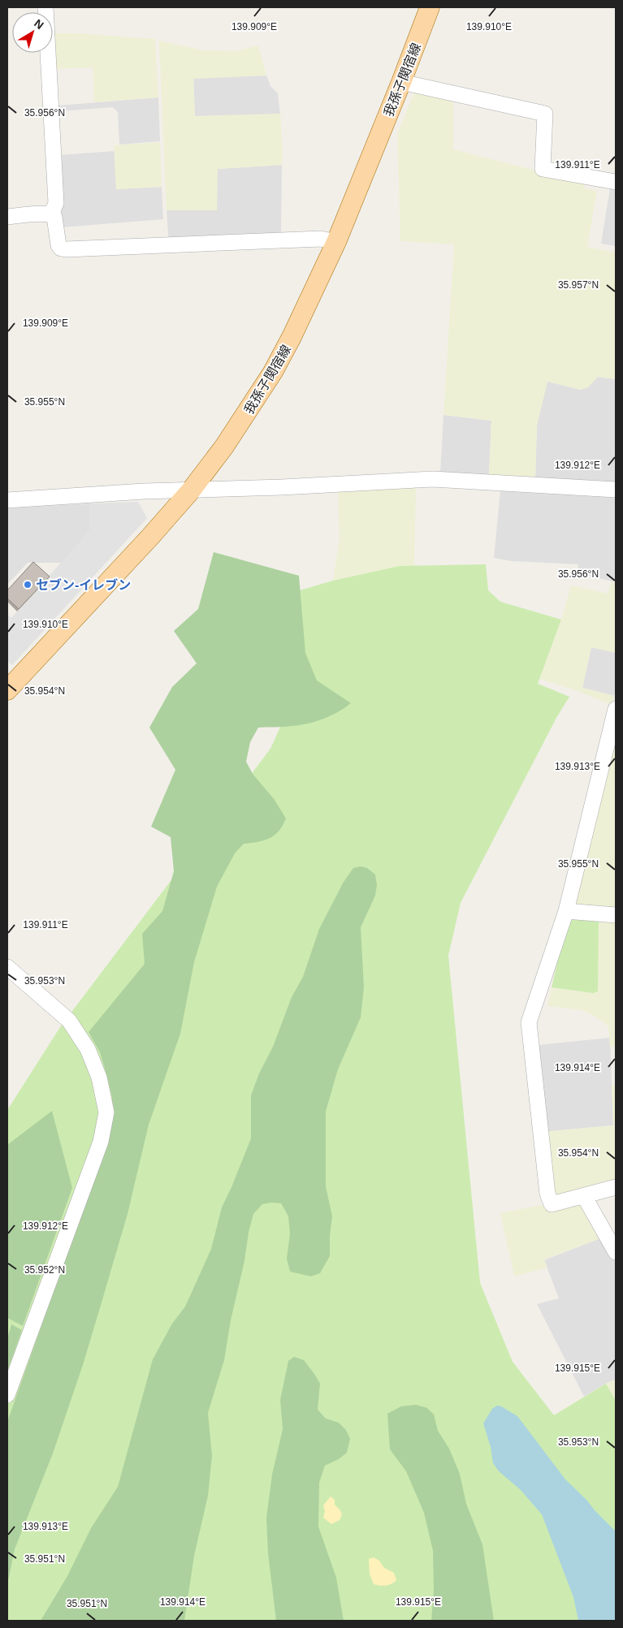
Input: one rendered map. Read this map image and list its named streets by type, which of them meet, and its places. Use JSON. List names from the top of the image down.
{
  "streets": {
    "main road": ["我孫子関宿線"]
  },
  "places": ["セブン-イレブン"],
  "north": "top right",
  "coordinates": [
    "139.910°E",
    "139.909°E",
    "35.956°N",
    "139.911°E",
    "35.957°N",
    "35.955°N",
    "139.912°E",
    "35.954°N",
    "139.913°E",
    "35.953°N",
    "139.914°E",
    "35.952°N",
    "139.915°E",
    "35.951°N"
  ]
}
